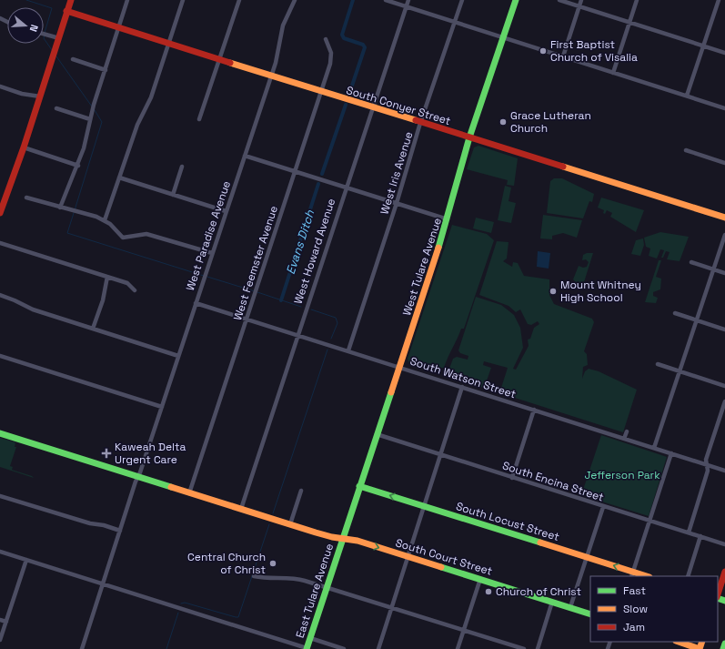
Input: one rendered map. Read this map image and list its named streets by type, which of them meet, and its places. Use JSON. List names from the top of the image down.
{
  "streets": {
    "main road": [
      "South Conyer Street",
      "West Tulare Avenue",
      "South Locust Street",
      "South Court Street",
      "East Tulare Avenue"
    ],
    "street": [
      "West Iris Avenue",
      "West Paradise Avenue",
      "West Howard Avenue",
      "West Feemster Avenue",
      "South Watson Street",
      "South Encina Street"
    ]
  },
  "crossings": [
    ["South Conyer Street", "West Iris Avenue"],
    ["South Conyer Street", "West Paradise Avenue"],
    ["South Conyer Street", "West Howard Avenue"],
    ["South Conyer Street", "West Feemster Avenue"],
    ["South Conyer Street", "West Tulare Avenue"],
    ["West Iris Avenue", "South Watson Street"],
    ["West Paradise Avenue", "South Watson Street"],
    ["West Paradise Avenue", "South Court Street"],
    ["West Howard Avenue", "South Watson Street"],
    ["West Howard Avenue", "South Court Street"],
    ["West Feemster Avenue", "South Watson Street"],
    ["West Feemster Avenue", "South Court Street"],
    ["West Tulare Avenue", "South Watson Street"],
    ["West Tulare Avenue", "South Encina Street"],
    ["West Tulare Avenue", "South Locust Street"],
    ["West Tulare Avenue", "South Court Street"],
    ["West Tulare Avenue", "East Tulare Avenue"],
    ["South Court Street", "East Tulare Avenue"]
  ],
  "one_way": ["South Locust Street"],
  "water": ["Evans Ditch"],
  "parks": ["Jefferson Park"],
  "places": {
    "other": [
      "First Baptist Church of Visalia",
      "Grace Lutheran Church",
      "Mount Whitney High School",
      "Central Church of Christ",
      "Church of Christ"
    ],
    "health": ["Kaweah Delta Urgent Care"]
  },
  "legend": ["Fast", "Slow", "Jam"],
  "north": "right"
}
